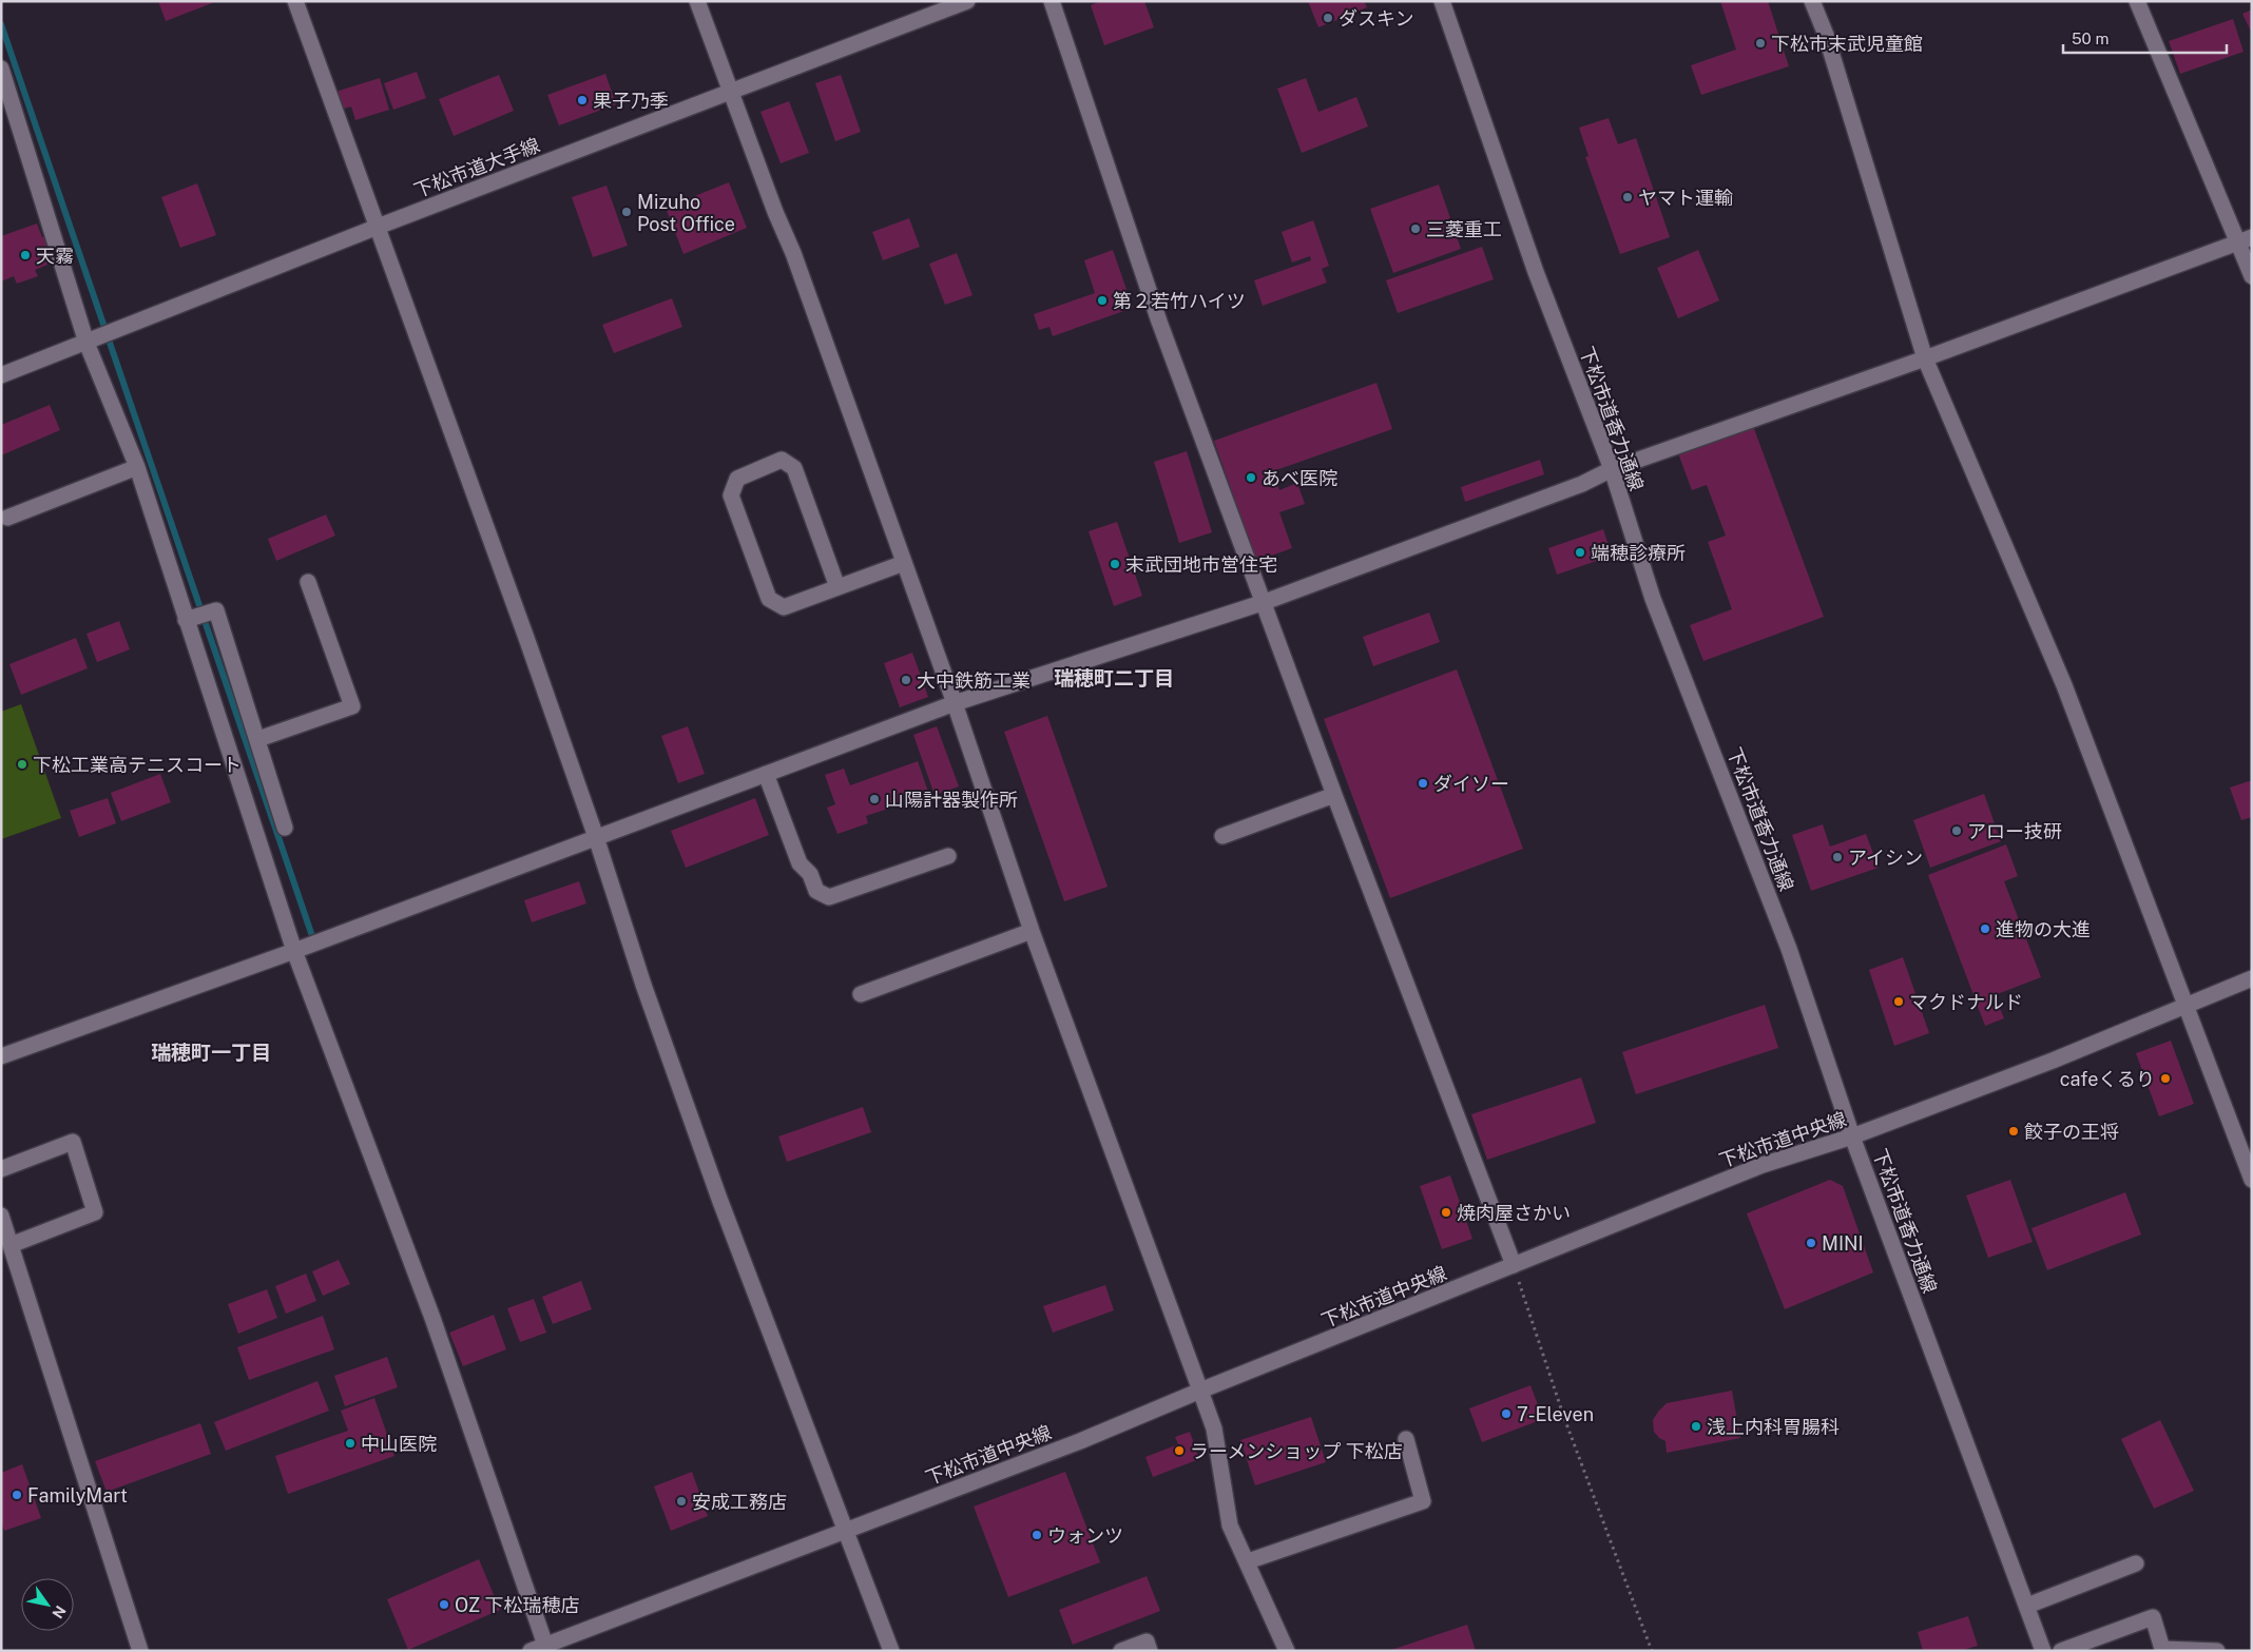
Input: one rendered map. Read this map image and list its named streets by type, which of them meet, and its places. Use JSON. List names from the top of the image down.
{
  "streets": {
    "street": ["下松市道大手線", "下松市道香力通線", "下松市道中央線"]
  },
  "crossings": [
    ["下松市道香力通線", "下松市道中央線"]
  ],
  "districts": ["瑞穂町二丁目", "瑞穂町一丁目"],
  "places": [
    "ダスキン",
    "下松市末武児童館",
    "果子乃季",
    "ヤマト運輸",
    "Mizuho Post Office",
    "三菱重工",
    "天霧",
    "第２若竹ハイツ",
    "あべ医院",
    "端穂診療所",
    "末武団地市営住宅",
    "大中鉄筋工業",
    "下松工業高テニスコート",
    "ダイソー",
    "山陽計器製作所",
    "アロー技研",
    "アイシン",
    "進物の大進",
    "マクドナルド",
    "cafeくるり",
    "餃子の王将",
    "焼肉屋さかい",
    "MINI",
    "7-Eleven",
    "浅上内科胃腸科",
    "中山医院",
    "ラーメンショップ 下松店",
    "FamilyMart",
    "安成工務店",
    "ウォンツ",
    "OZ 下松瑞穂店"
  ],
  "scale_bar": "50 m",
  "north": "bottom right"
}
